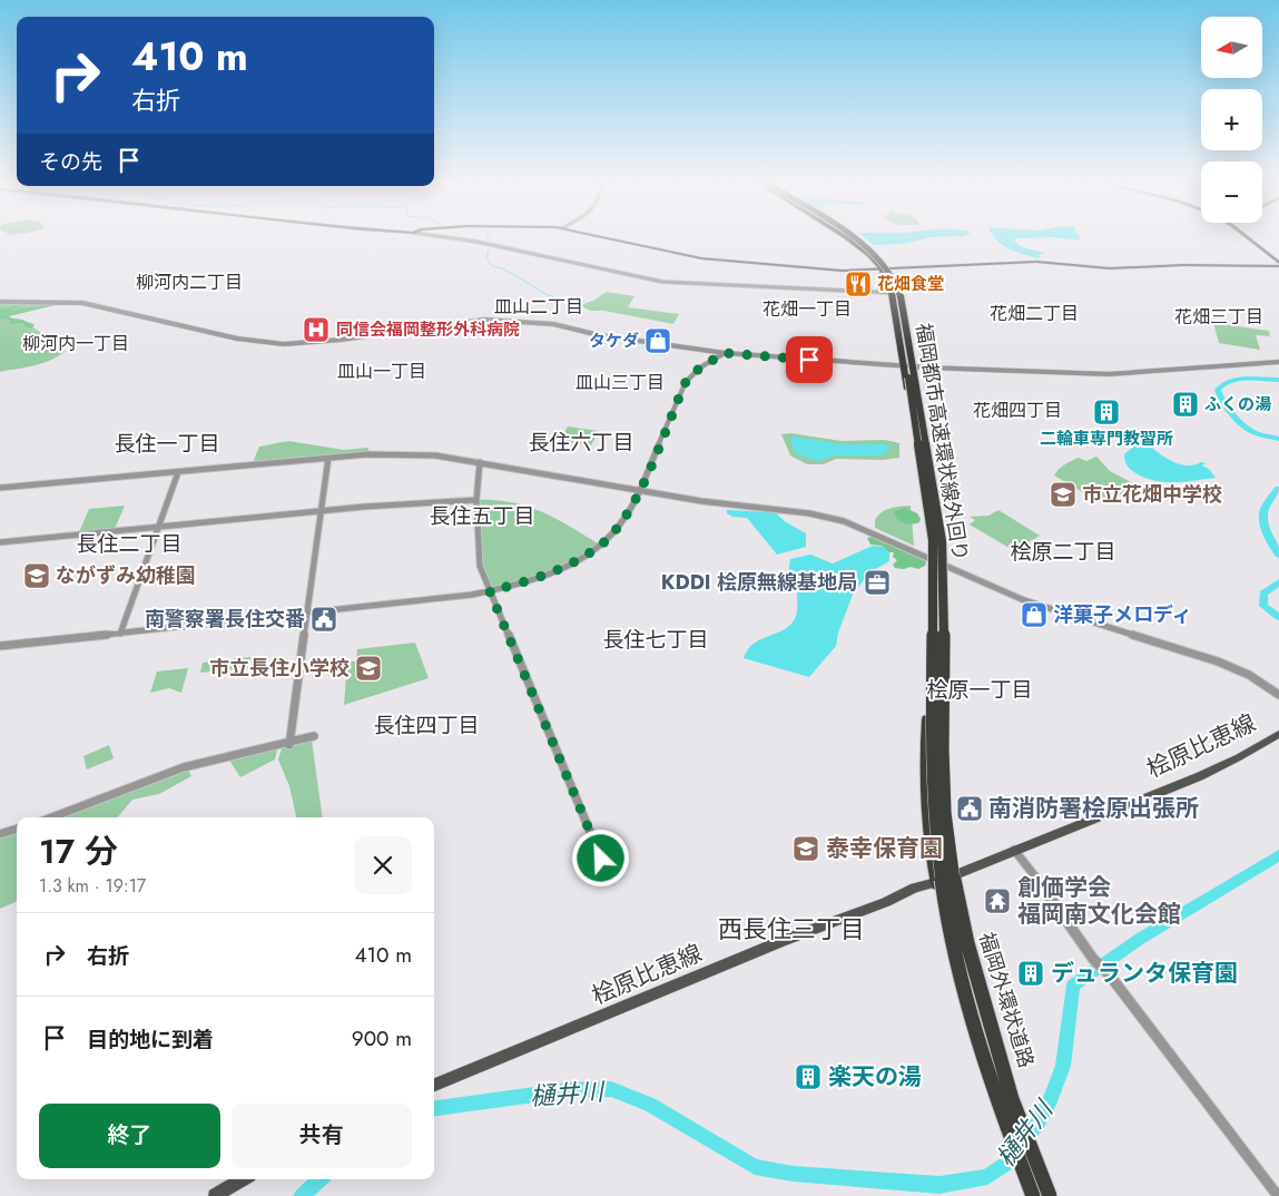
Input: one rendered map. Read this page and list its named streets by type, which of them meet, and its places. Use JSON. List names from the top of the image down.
{
  "streets": {
    "highway": ["福岡都市高速環状線外回り", "福岡外環状道路"],
    "main road": ["桧原比恵線"]
  },
  "crossings": [
    ["福岡都市高速環状線外回り", "福岡外環状道路"],
    ["桧原比恵線", "福岡外環状道路"]
  ],
  "districts": [
    "柳河内二丁目",
    "皿山二丁目",
    "花畑一丁目",
    "花畑二丁目",
    "花畑三丁目",
    "柳河内一丁目",
    "皿山一丁目",
    "皿山三丁目",
    "花畑四丁目",
    "長住六丁目",
    "長住一丁目",
    "長住五丁目",
    "長住二丁目",
    "桧原二丁目",
    "長住七丁目",
    "桧原一丁目",
    "長住四丁目",
    "西長住三丁目"
  ],
  "water": ["樋井川"],
  "places": {
    "restaurant": ["花畑食堂"],
    "hospital": ["同信会福岡整形外科病院"],
    "shop": ["タケダ", "洋菓子メロディ"],
    "building": [
      "ふくの湯",
      "二輪車専門教習所",
      "デュランタ保育園",
      "楽天の湯"
    ],
    "school or university": [
      "市立花畑中学校",
      "ながずみ幼稚園",
      "市立長住小学校",
      "泰幸保育園"
    ],
    "office": ["KDDI 桧原無線基地局"],
    "public building": ["南警察署長住交番", "南消防署桧原出張所"],
    "temple": ["創価学会 福岡南文化会館"]
  },
  "north": "left",
  "page": {
    "map_buttons": ["+", "−"],
    "turn": ["410 m", "右折"],
    "then": "その先",
    "heading": ["17 分", "1.3 km · 19:17"],
    "list": [
      {
        "name": "右折",
        "value": "410 m"
      },
      {
        "name": "目的地に到着",
        "value": "900 m"
      }
    ],
    "buttons": ["終了", "共有"]
  }
}
